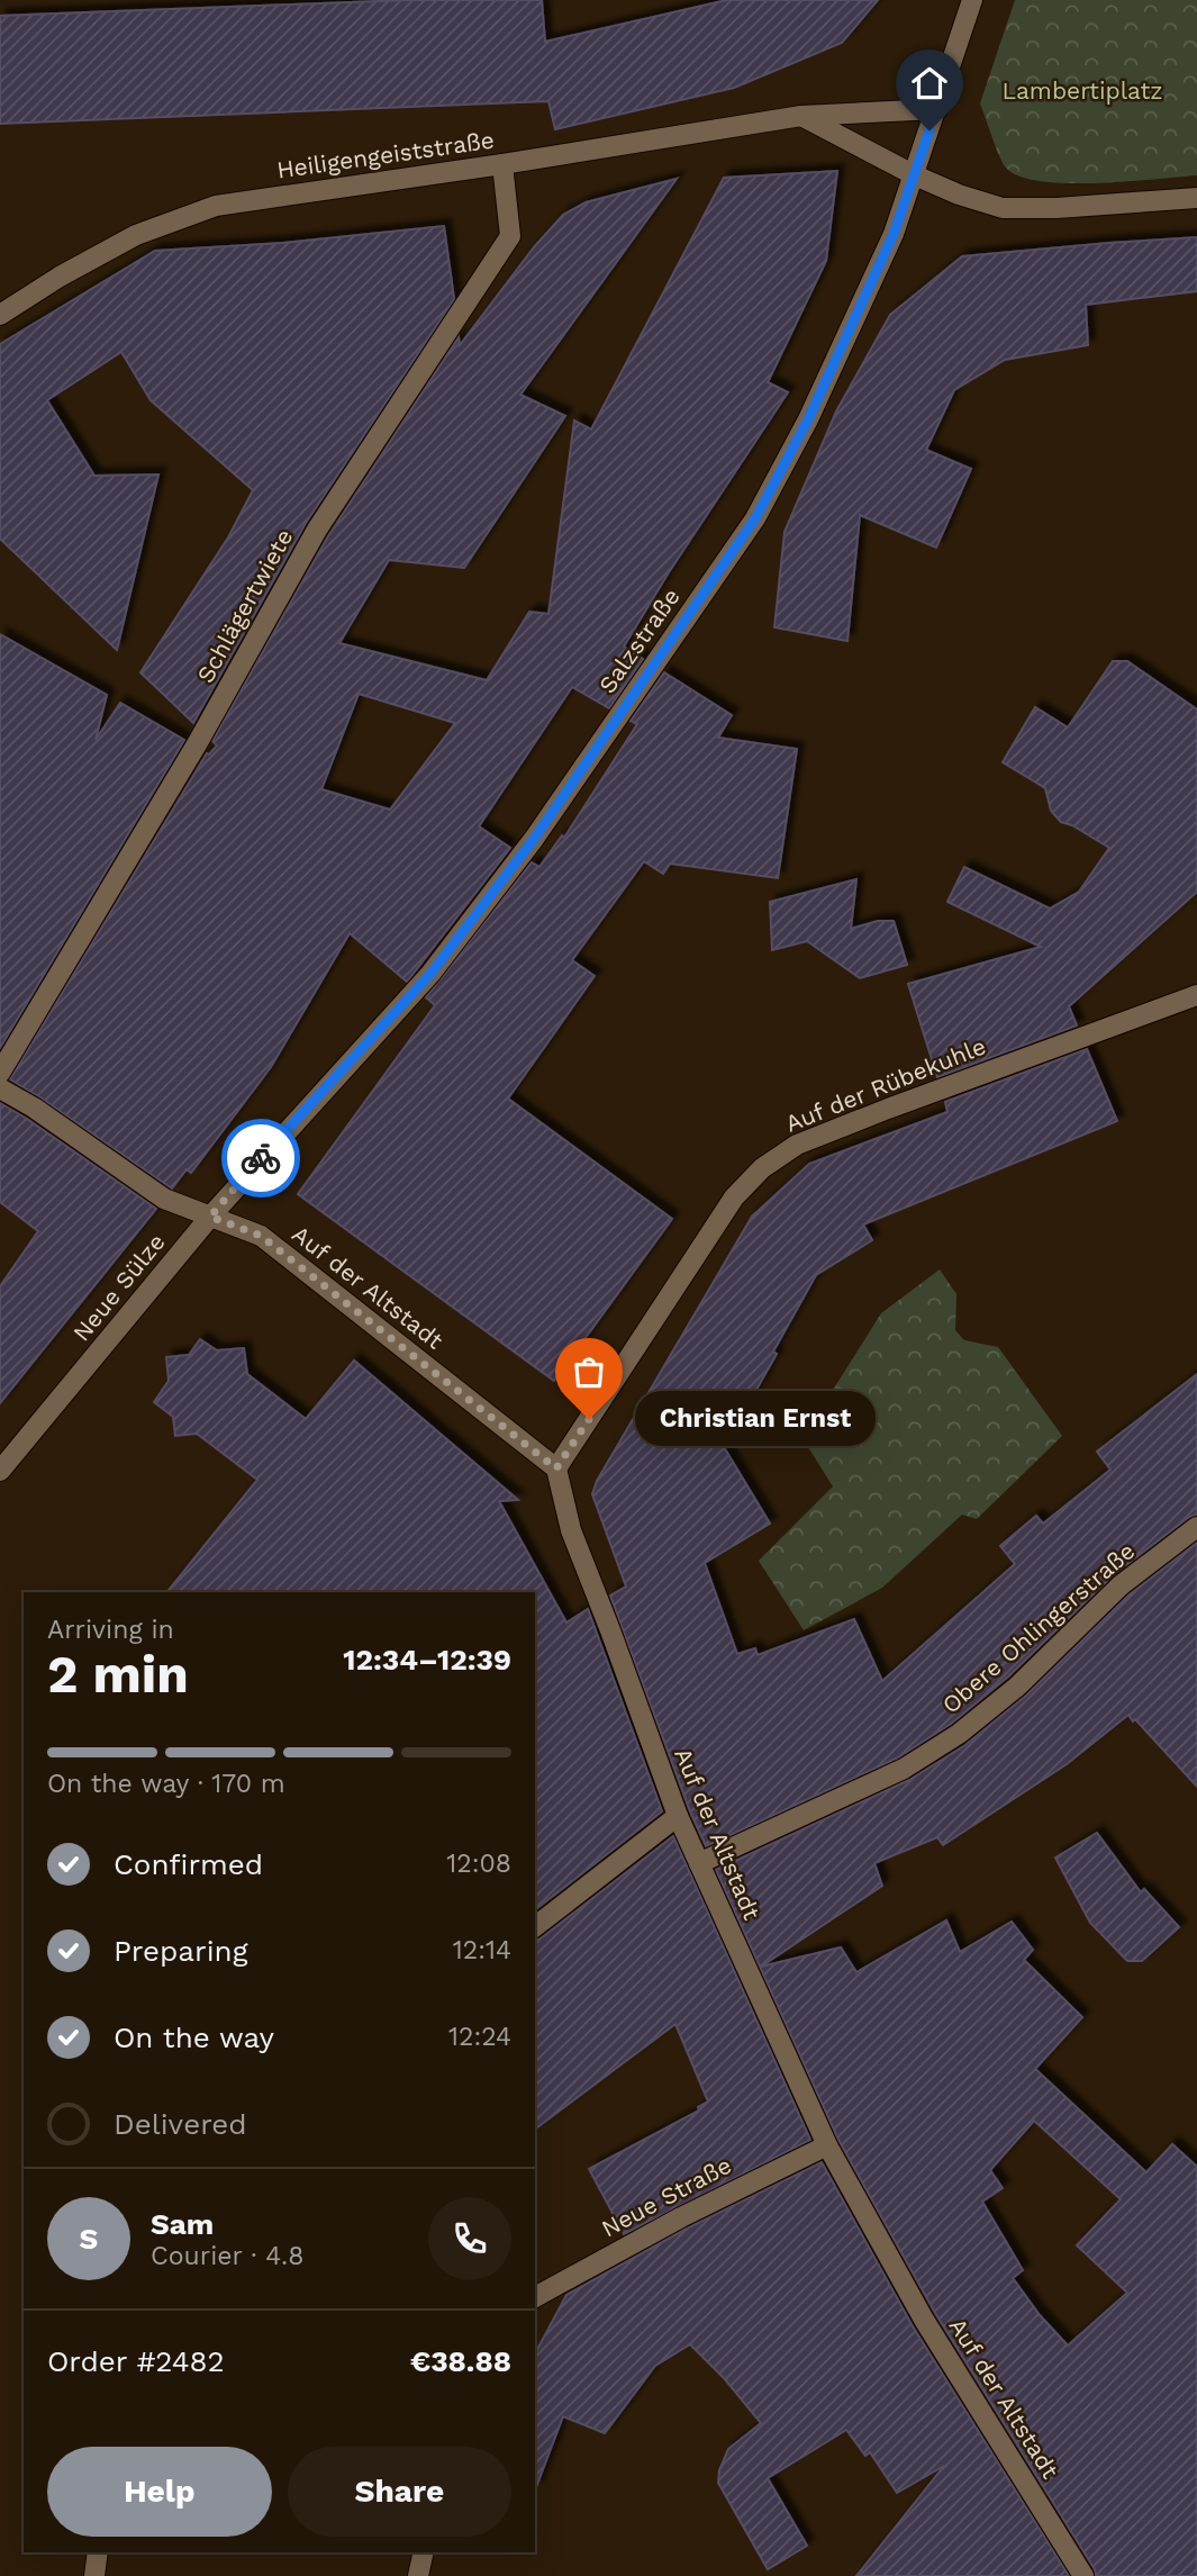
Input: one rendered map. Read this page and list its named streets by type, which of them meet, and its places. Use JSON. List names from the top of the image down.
{
  "streets": {
    "street": [
      "Heiligengeiststraße",
      "Schlägertwiete",
      "Salzstraße",
      "Auf der Rübekuhle",
      "Neue Sülze",
      "Auf der Altstadt",
      "Obere Ohlingerstraße",
      "Neue Straße"
    ]
  },
  "crossings": [
    ["Heiligengeiststraße", "Schlägertwiete"],
    ["Heiligengeiststraße", "Salzstraße"],
    ["Salzstraße", "Neue Sülze"],
    ["Auf der Rübekuhle", "Auf der Altstadt"],
    ["Neue Sülze", "Auf der Altstadt"],
    ["Auf der Altstadt", "Obere Ohlingerstraße"],
    ["Auf der Altstadt", "Neue Straße"]
  ],
  "parks": ["Lambertiplatz"],
  "places": ["Christian Ernst"],
  "page": {
    "bubble": "Christian Ernst",
    "heading": ["2 min", "Arriving in", "12:34–12:39"],
    "panel": [
      "Sam",
      "Courier · 4.8",
      "Order #2482",
      "€38.88"
    ],
    "bar": "On the way · 170 m",
    "list": [
      ["Confirmed", "12:08"],
      ["Preparing", "12:14"],
      ["On the way", "12:24"],
      "Delivered"
    ],
    "round": "S",
    "buttons": ["Help", "Share"]
  }
}
